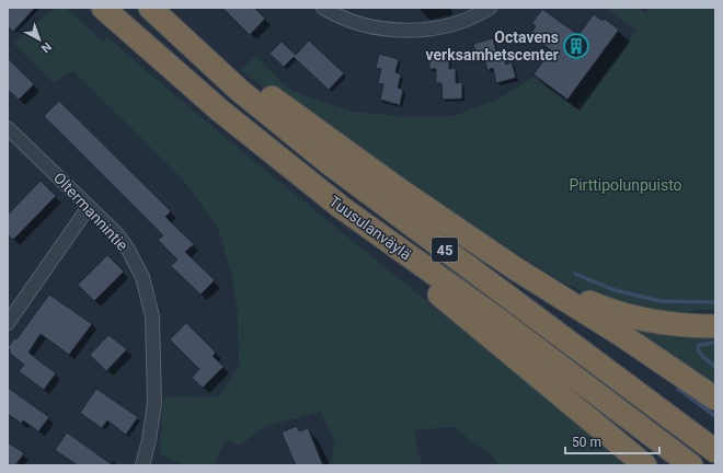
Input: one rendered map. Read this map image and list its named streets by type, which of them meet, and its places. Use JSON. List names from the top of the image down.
{
  "streets": {
    "highway": ["Tuusulanväylä", "45"],
    "street": ["Oltermannintie"]
  },
  "parks": ["Pirttipolunpuisto"],
  "places": {
    "building": ["Octavens verksamhetscenter"]
  },
  "scale_bar": "50 m",
  "north": "bottom right"
}
